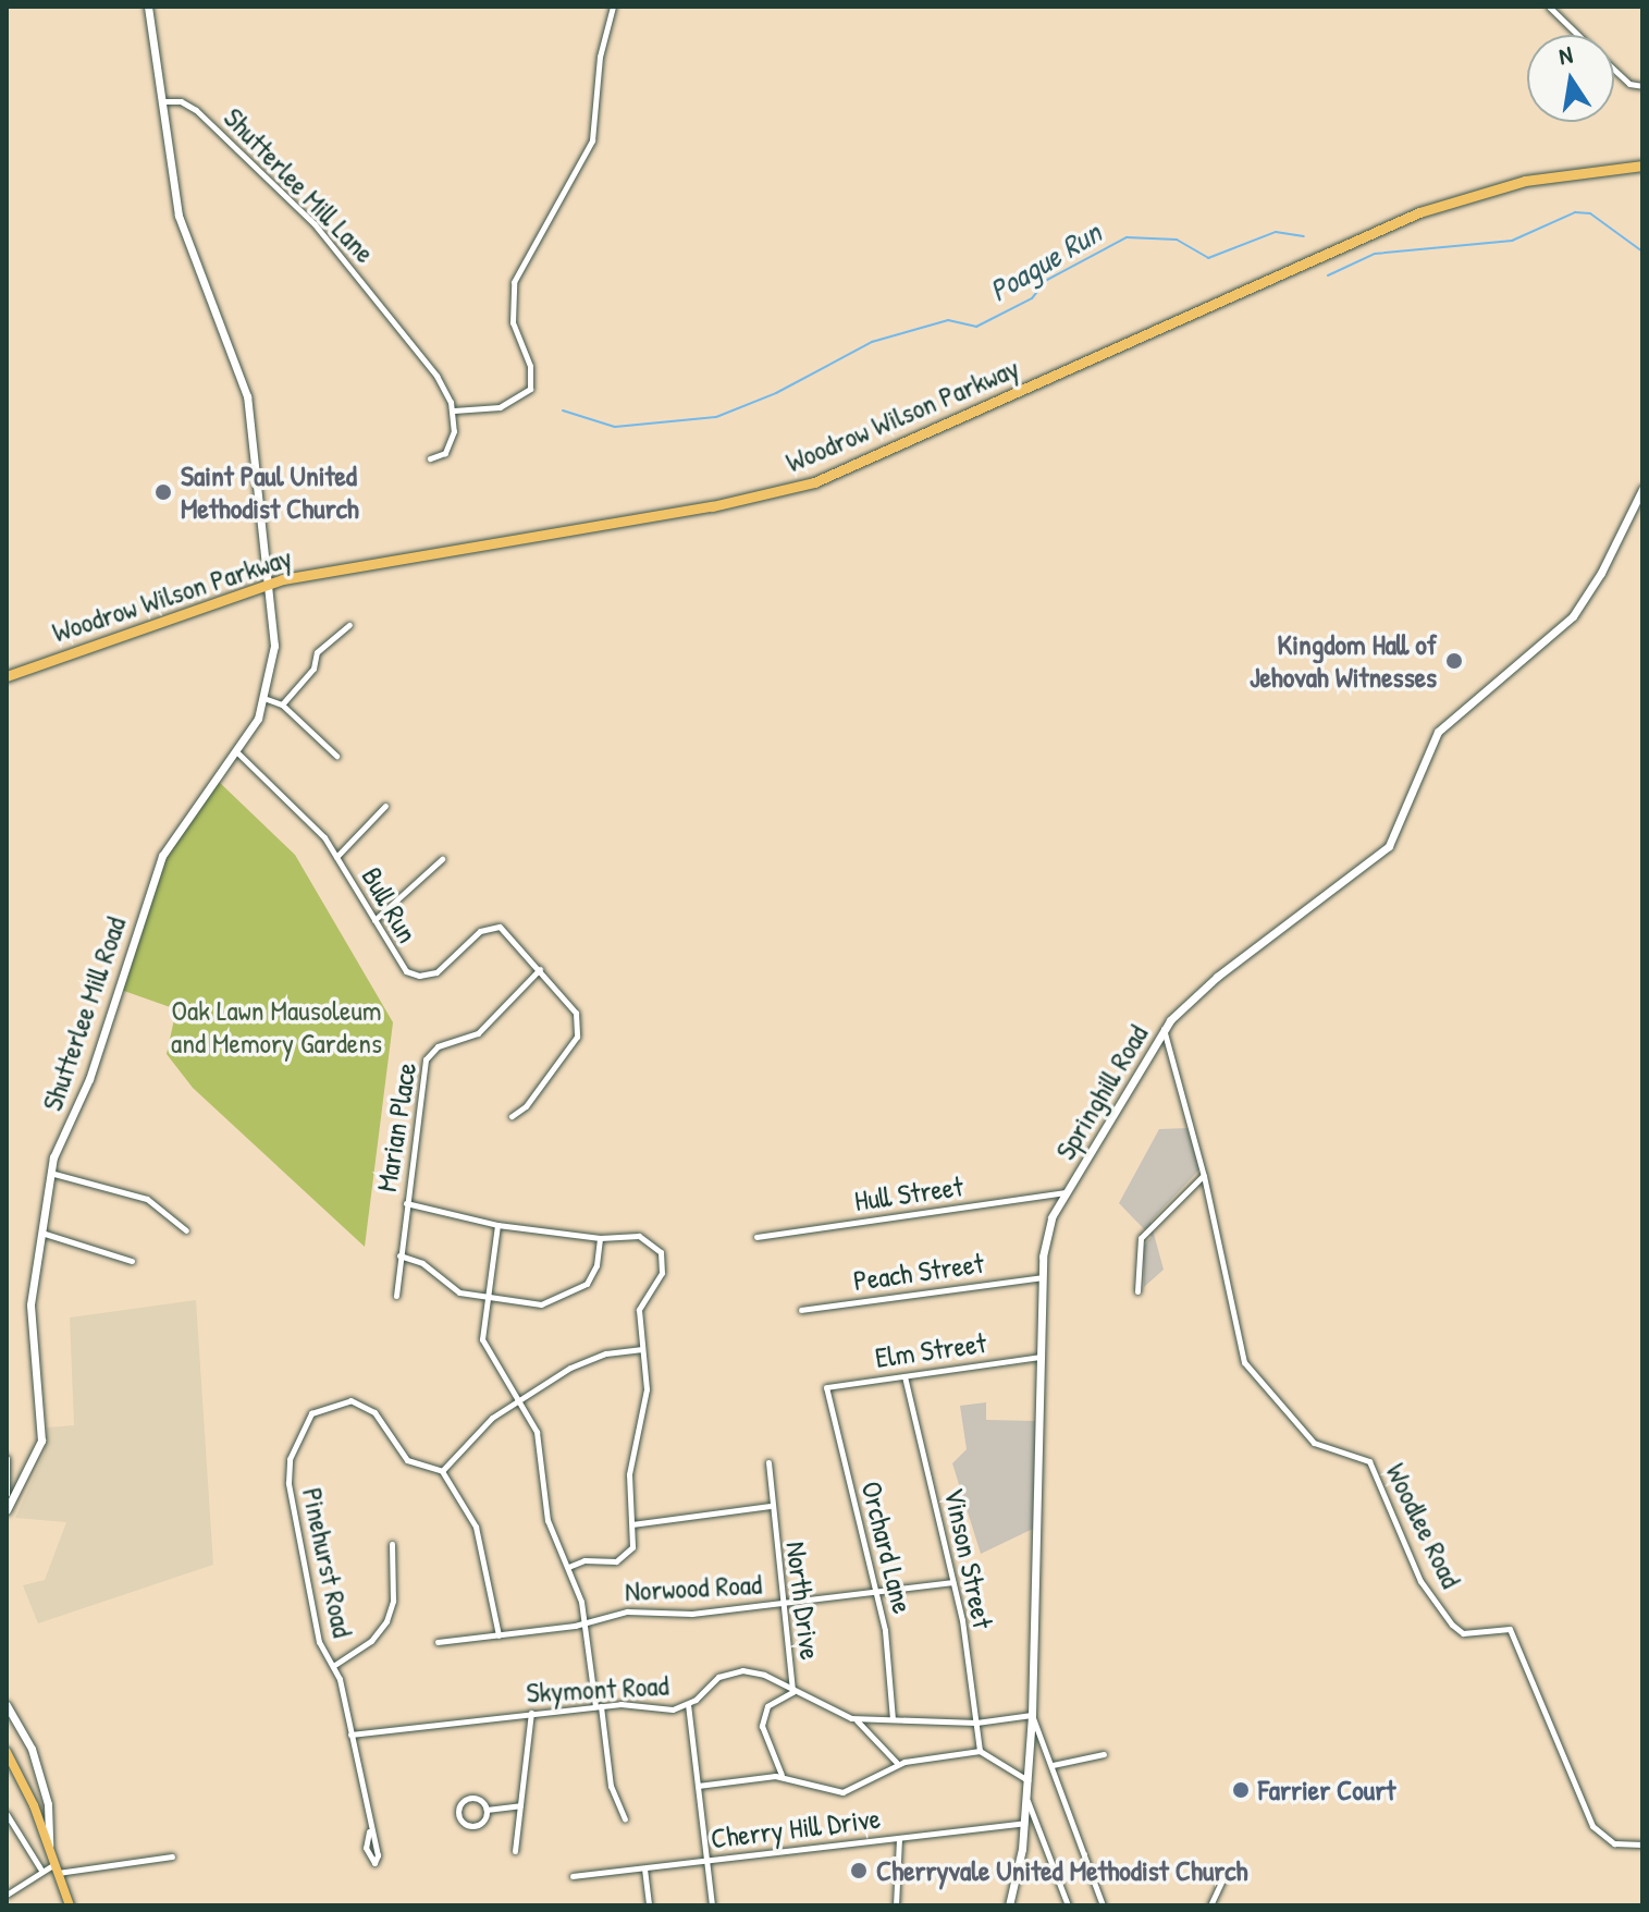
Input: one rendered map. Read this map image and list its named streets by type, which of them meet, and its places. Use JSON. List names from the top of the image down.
{
  "streets": {
    "highway": ["Woodrow Wilson Parkway"],
    "street": [
      "Shutterlee Mill Lane",
      "Bull Run",
      "Shutterlee Mill Road",
      "Springhill Road",
      "Marian Place",
      "Hull Street",
      "Peach Street",
      "Elm Street",
      "Woodlee Road",
      "Orchard Lane",
      "Vinson Street",
      "Pinehurst Road",
      "Norwood Road",
      "North Drive",
      "Skymont Road",
      "Cherry Hill Drive"
    ]
  },
  "crossings": [
    ["Shutterlee Mill Lane", "Shutterlee Mill Road"],
    ["Woodrow Wilson Parkway", "Shutterlee Mill Road"],
    ["Bull Run", "Shutterlee Mill Road"],
    ["Bull Run", "Marian Place"],
    ["Springhill Road", "Hull Street"],
    ["Springhill Road", "Peach Street"],
    ["Springhill Road", "Elm Street"],
    ["Springhill Road", "Woodlee Road"],
    ["Springhill Road", "Skymont Road"],
    ["Springhill Road", "Cherry Hill Drive"],
    ["Elm Street", "Orchard Lane"],
    ["Elm Street", "Vinson Street"],
    ["Orchard Lane", "Norwood Road"],
    ["Orchard Lane", "Skymont Road"],
    ["Vinson Street", "Norwood Road"],
    ["Vinson Street", "Skymont Road"],
    ["Pinehurst Road", "Skymont Road"],
    ["Norwood Road", "North Drive"],
    ["North Drive", "Skymont Road"]
  ],
  "water": ["Poague Run"],
  "parks": ["Oak Lawn Mausoleum and Memory Gardens"],
  "places": [
    "Saint Paul United Methodist Church",
    "Kingdom Hall of Jehovah Witnesses",
    "Farrier Court",
    "Cherryvale United Methodist Church"
  ],
  "north": "top"
}
